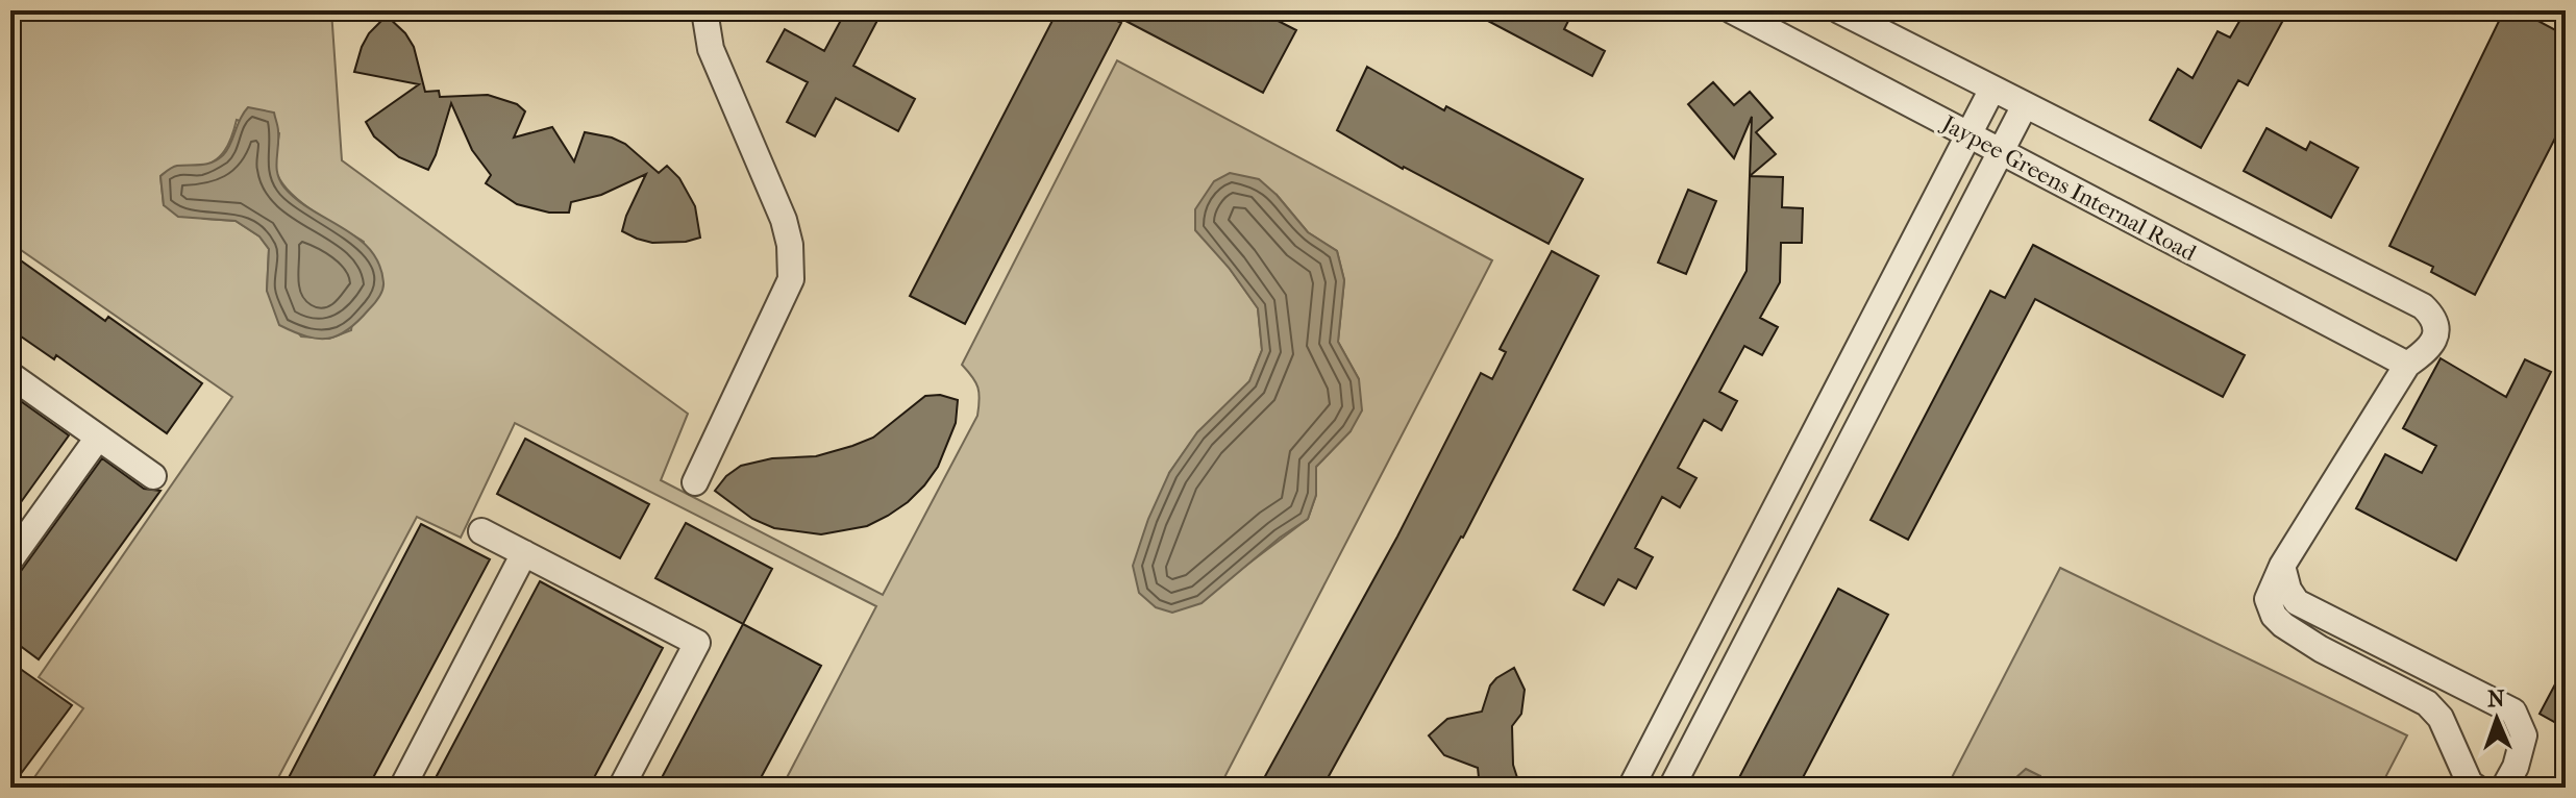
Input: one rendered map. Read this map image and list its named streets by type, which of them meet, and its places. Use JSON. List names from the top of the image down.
{
  "streets": {
    "street": ["Jaypee Greens Internal Road"]
  },
  "north": "top"
}
